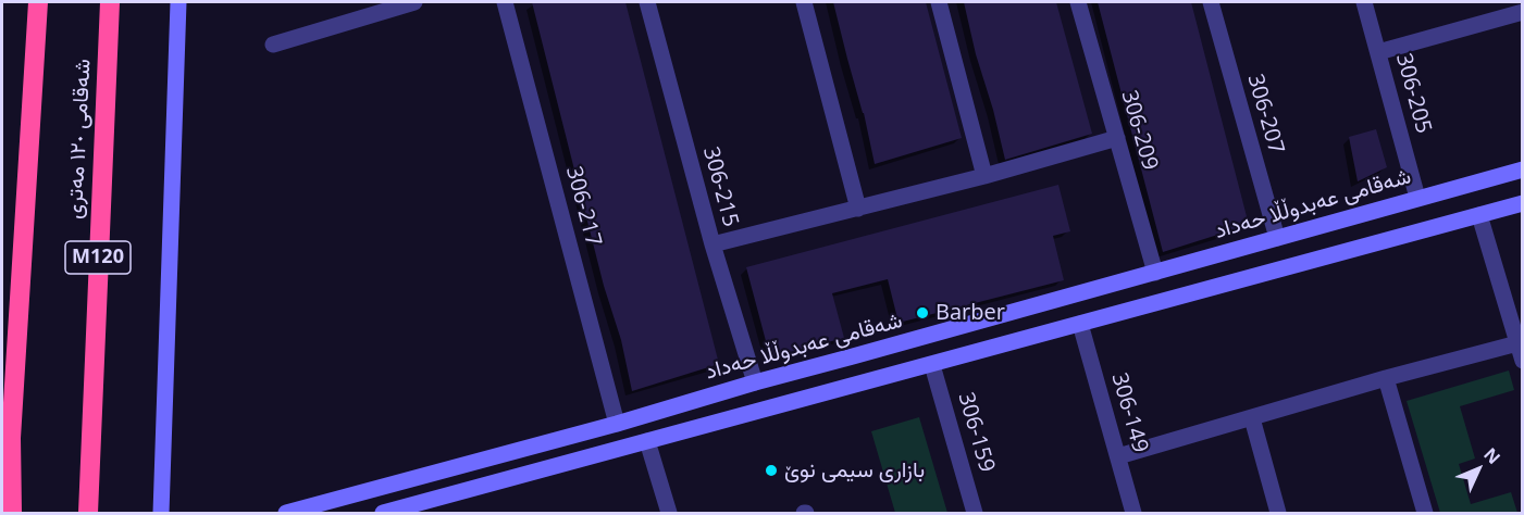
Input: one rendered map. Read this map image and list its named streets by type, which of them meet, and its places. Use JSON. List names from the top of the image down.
{
  "streets": {
    "highway": ["شەقامی ١٢٠ مەتری", "M120"],
    "street": [
      "306-205",
      "306-207",
      "306-209",
      "306-215",
      "شەقامی عەبدوڵڵا حەداد",
      "306-217",
      "306-149",
      "306-159"
    ]
  },
  "crossings": [
    ["306-205", "شەقامی عەبدوڵڵا حەداد"],
    ["306-207", "شەقامی عەبدوڵڵا حەداد"],
    ["306-209", "شەقامی عەبدوڵڵا حەداد"],
    ["306-215", "شەقامی عەبدوڵڵا حەداد"],
    ["شەقامی عەبدوڵڵا حەداد", "306-217"]
  ],
  "places": ["Barber", "بازاری سیمی نوێ"],
  "north": "top right"
}
